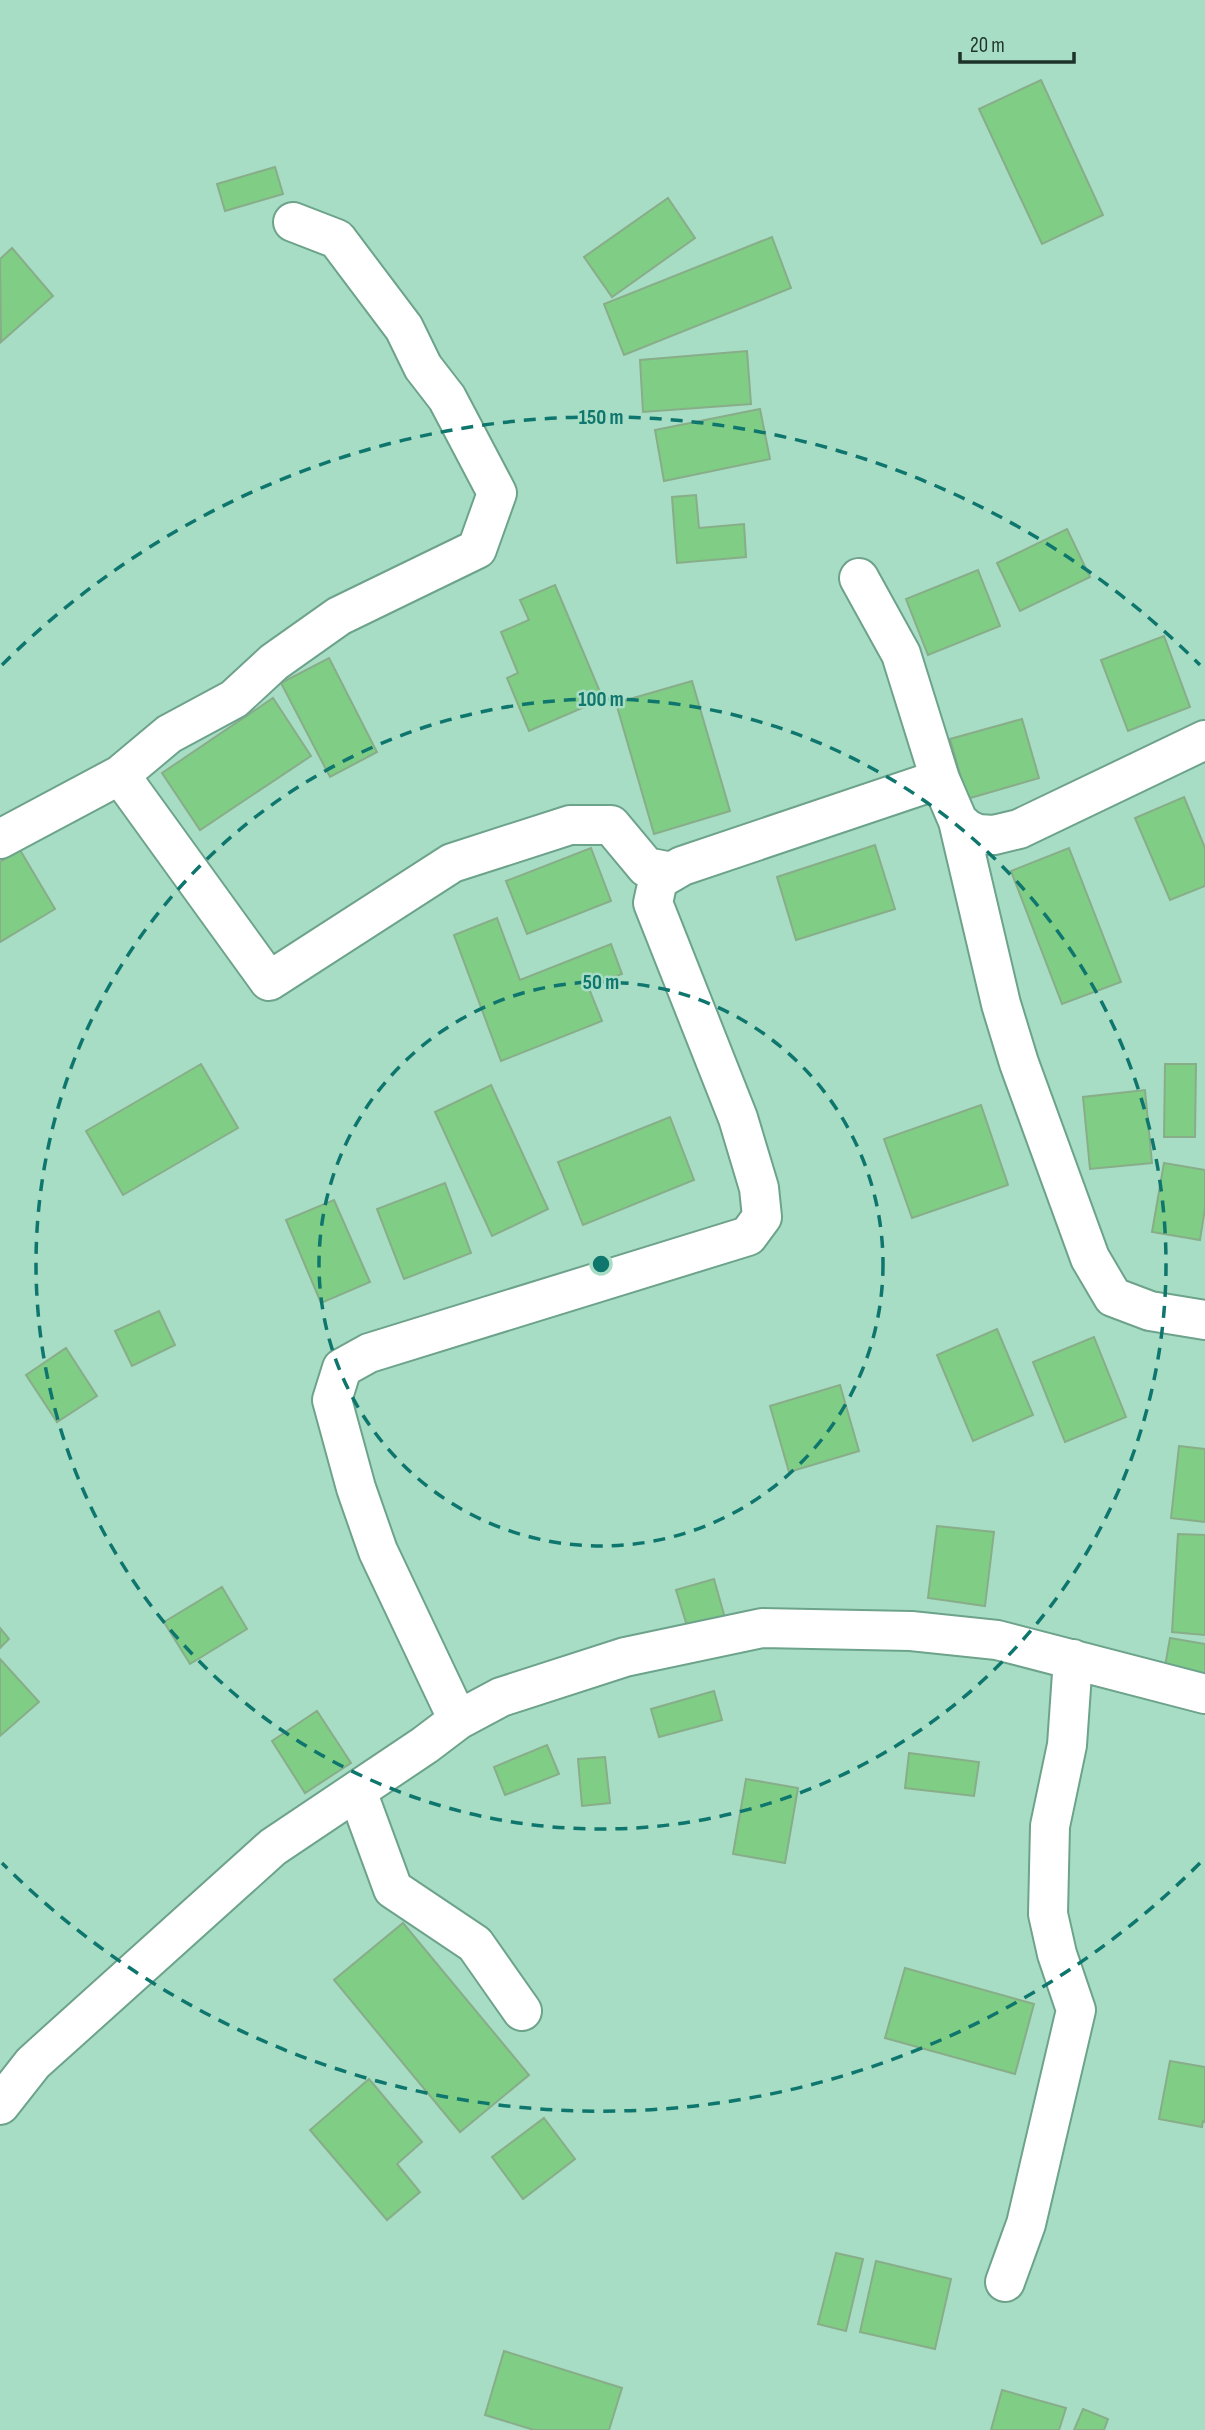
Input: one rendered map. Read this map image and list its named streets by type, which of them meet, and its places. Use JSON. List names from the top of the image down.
{
  "scale_bar": "20 m",
  "rings": ["150 m", "100 m", "50 m"]
}
